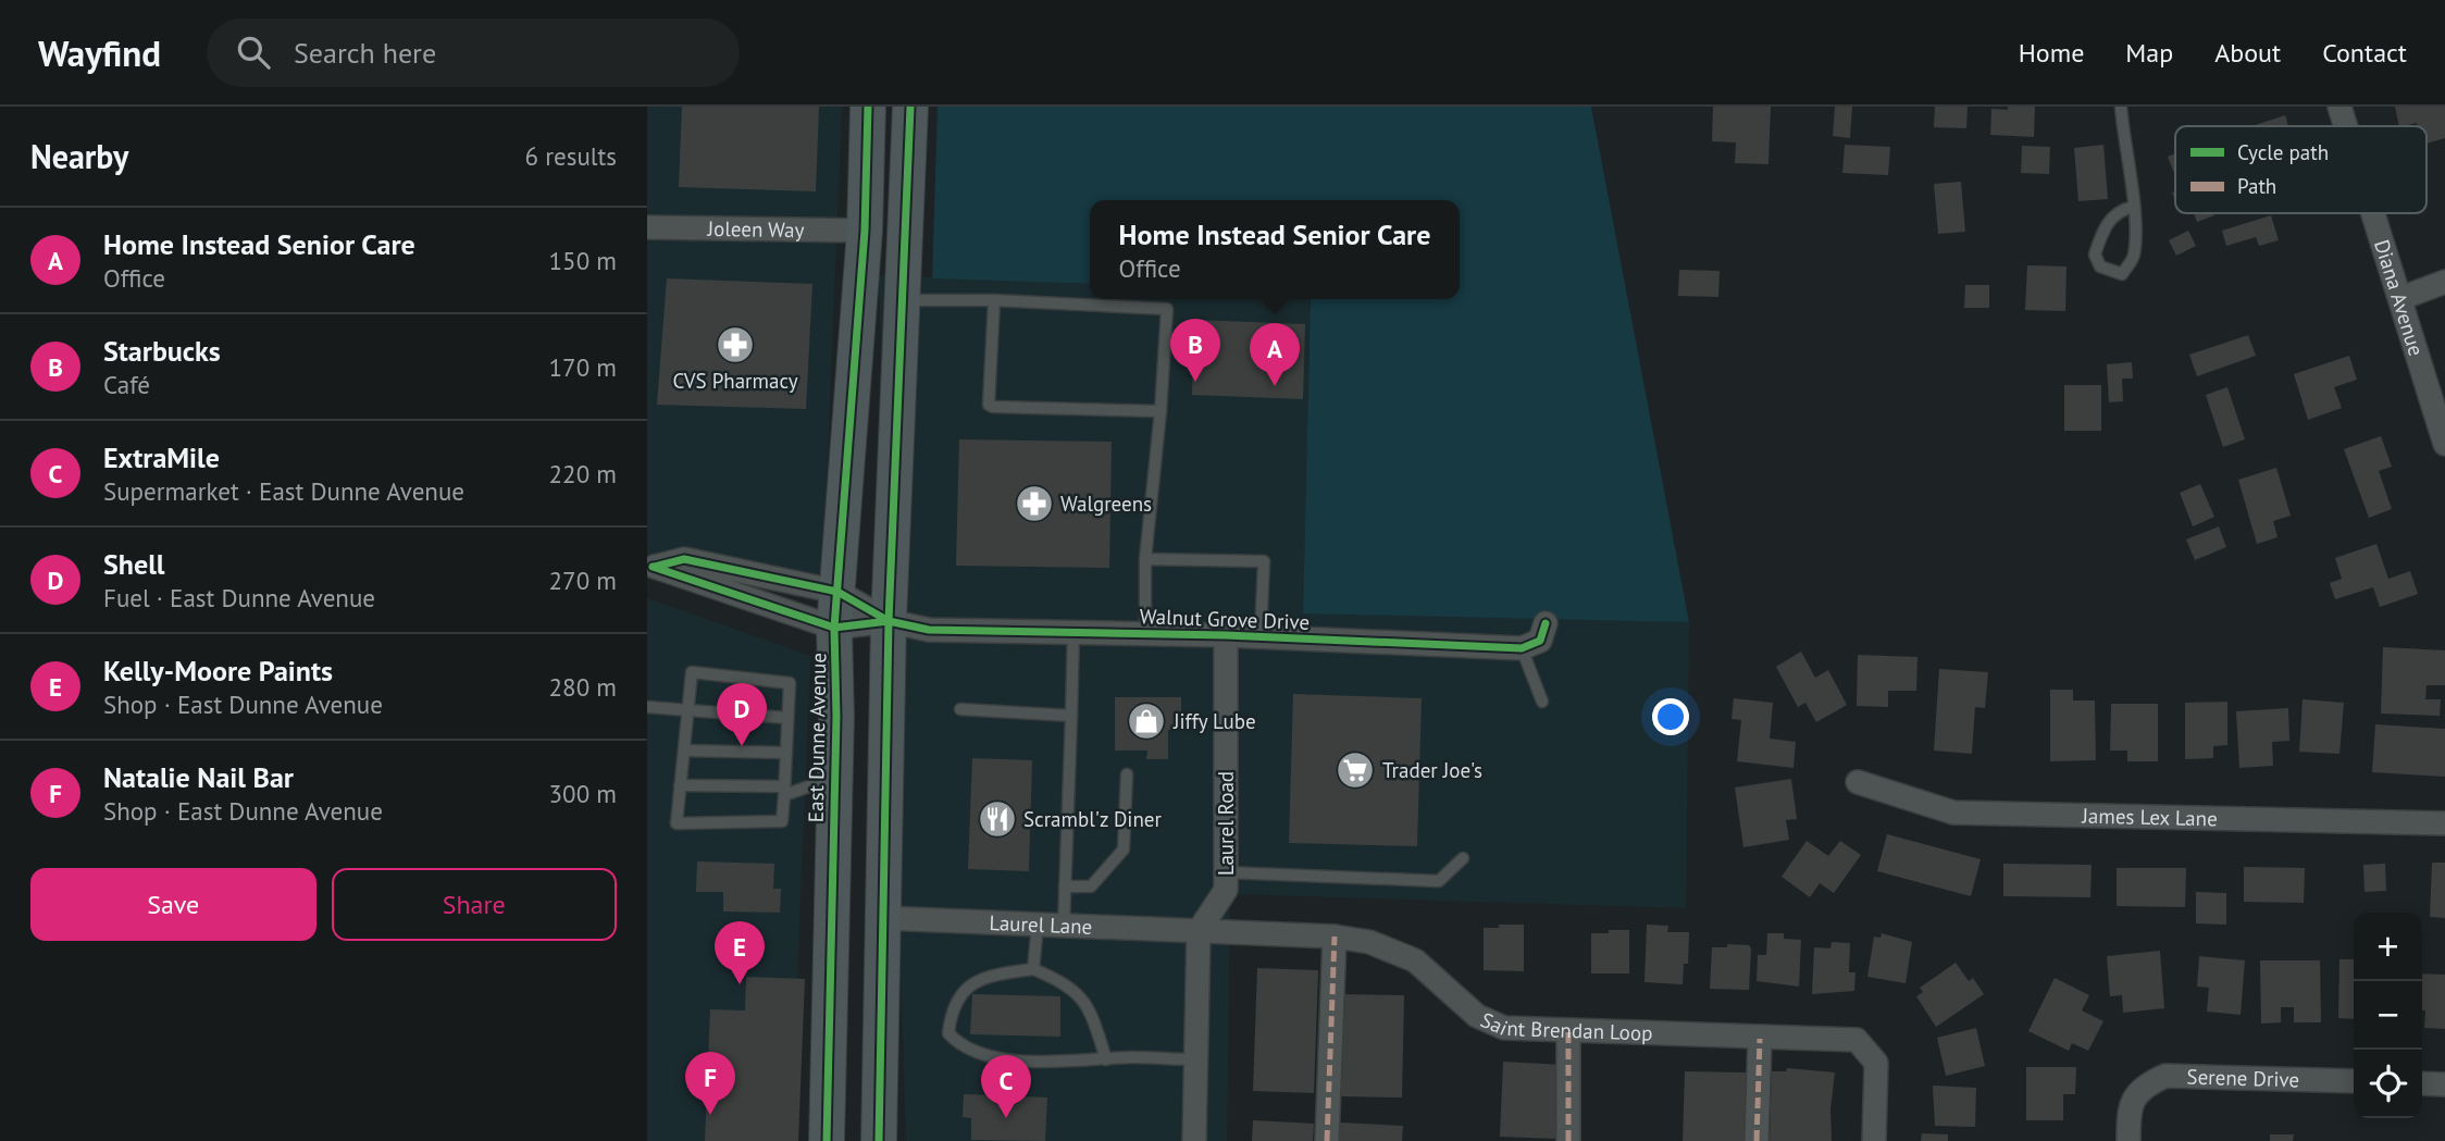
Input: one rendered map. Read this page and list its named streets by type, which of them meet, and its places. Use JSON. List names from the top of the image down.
{
  "streets": {
    "main road": ["East Dunne Avenue"],
    "street": [
      "Joleen Way",
      "Diana Avenue",
      "Walnut Grove Drive",
      "James Lex Lane",
      "Laurel Road",
      "Laurel Lane",
      "Saint Brendan Loop",
      "Serene Drive"
    ]
  },
  "crossings": [
    ["Joleen Way", "East Dunne Avenue"],
    ["Walnut Grove Drive", "East Dunne Avenue"],
    ["Walnut Grove Drive", "Laurel Road"],
    ["Laurel Road", "Laurel Lane"],
    ["Laurel Road", "Saint Brendan Loop"],
    ["Laurel Lane", "Saint Brendan Loop"]
  ],
  "places": {
    "pharmacy": ["CVS Pharmacy", "Walgreens"],
    "shop": ["Jiffy Lube"],
    "supermarket": ["Trader Joe's"],
    "restaurant": ["Scrambl'z Diner"]
  },
  "legend": ["Cycle path", "Path"],
  "page": {
    "header": "Wayfind",
    "search": "Search here",
    "nav": [
      "Home",
      "Map",
      "About",
      "Contact"
    ],
    "heading": ["Nearby", "6 results"],
    "popup": ["Home Instead Senior Care", "Office"],
    "list": [
      {
        "mark": "A",
        "name": "Home Instead Senior Care",
        "note": "Office",
        "value": "150 m"
      },
      {
        "mark": "B",
        "name": "Starbucks",
        "note": "Café",
        "value": "170 m"
      },
      {
        "mark": "C",
        "name": "ExtraMile",
        "note": "Supermarket · East Dunne Avenue",
        "value": "220 m"
      },
      {
        "mark": "D",
        "name": "Shell",
        "note": "Fuel · East Dunne Avenue",
        "value": "270 m"
      },
      {
        "mark": "E",
        "name": "Kelly-Moore Paints",
        "note": "Shop · East Dunne Avenue",
        "value": "280 m"
      },
      {
        "mark": "F",
        "name": "Natalie Nail Bar",
        "note": "Shop · East Dunne Avenue",
        "value": "300 m"
      }
    ],
    "pins": [
      "B",
      "A",
      "D",
      "E",
      "F",
      "C"
    ],
    "buttons": ["Save", "Share"],
    "map_buttons": ["+", "−"]
  }
}
